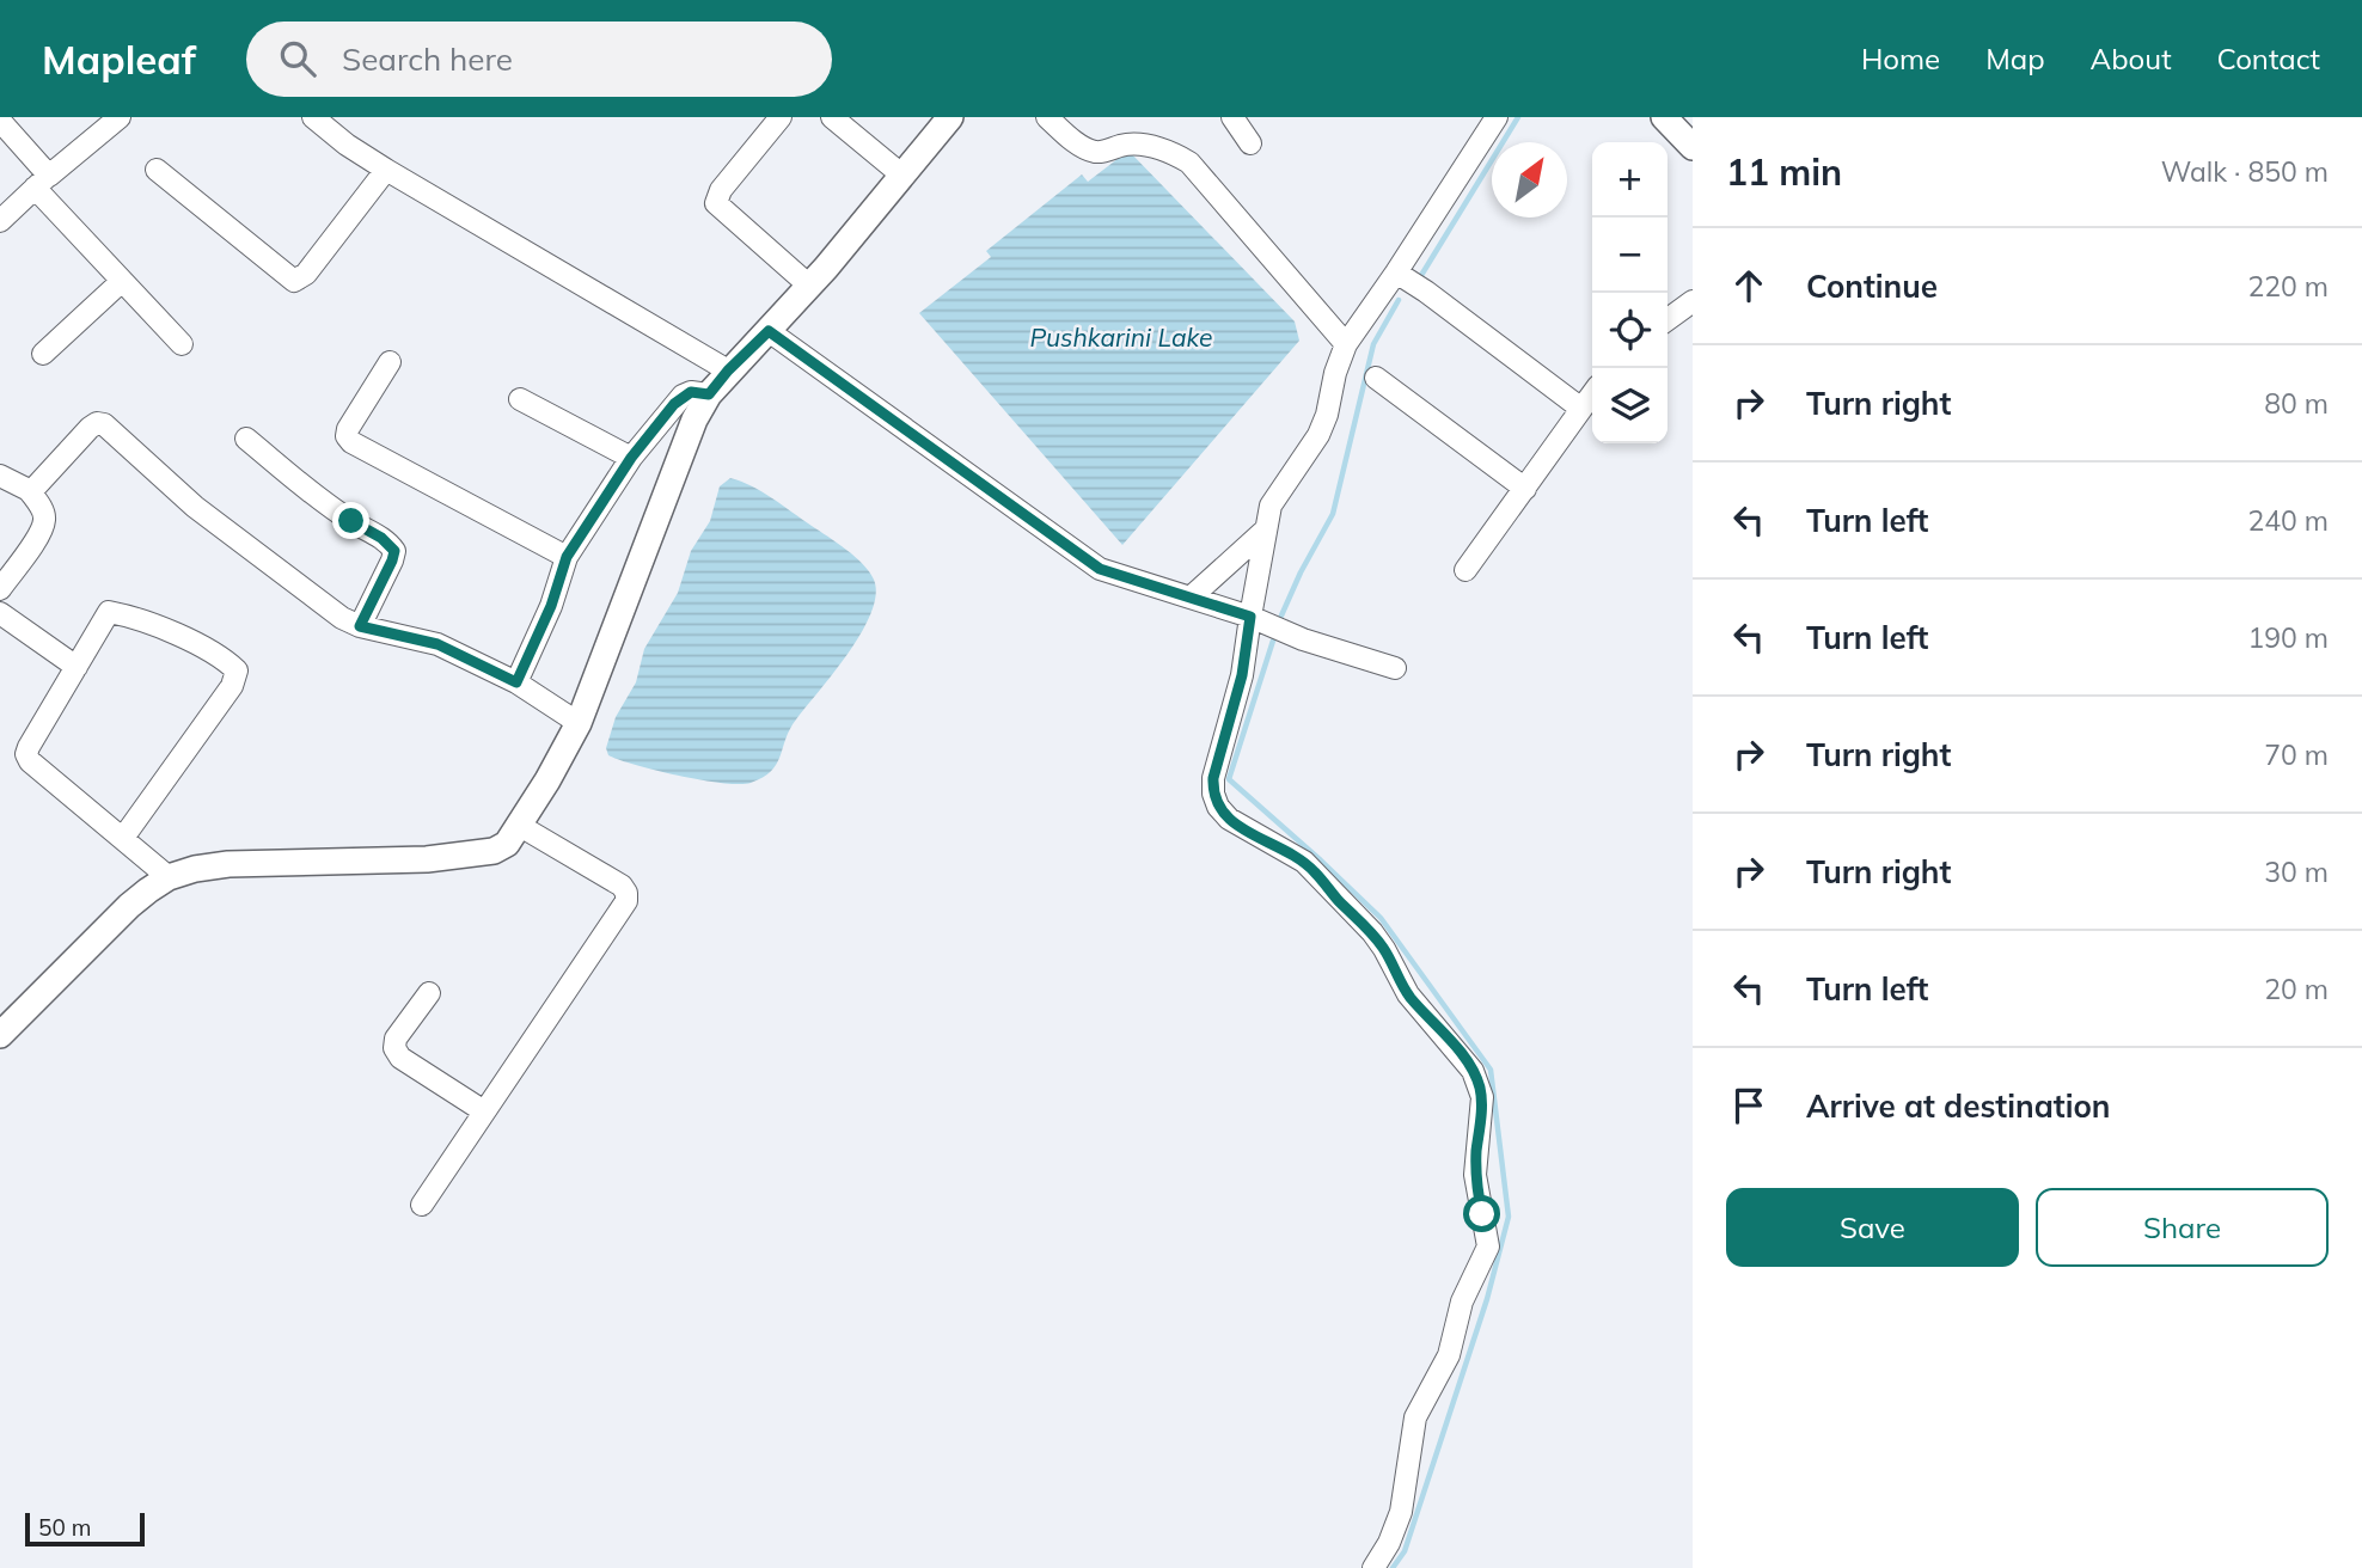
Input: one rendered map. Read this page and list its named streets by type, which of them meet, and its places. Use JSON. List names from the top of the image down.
{
  "water": ["Pushkarini Lake"],
  "scale_bar": "50 m",
  "north": "top right",
  "page": {
    "header": "Mapleaf",
    "search": "Search here",
    "nav": [
      "Home",
      "Map",
      "About",
      "Contact"
    ],
    "heading": ["11 min", "Walk · 850 m"],
    "map_buttons": ["+", "−"],
    "list": [
      ["Continue", "220 m"],
      ["Turn right", "80 m"],
      ["Turn left", "240 m"],
      ["Turn left", "190 m"],
      ["Turn right", "70 m"],
      ["Turn right", "30 m"],
      ["Turn left", "20 m"],
      "Arrive at destination"
    ],
    "buttons": ["Save", "Share"],
    "scale": "50 m"
  }
}
